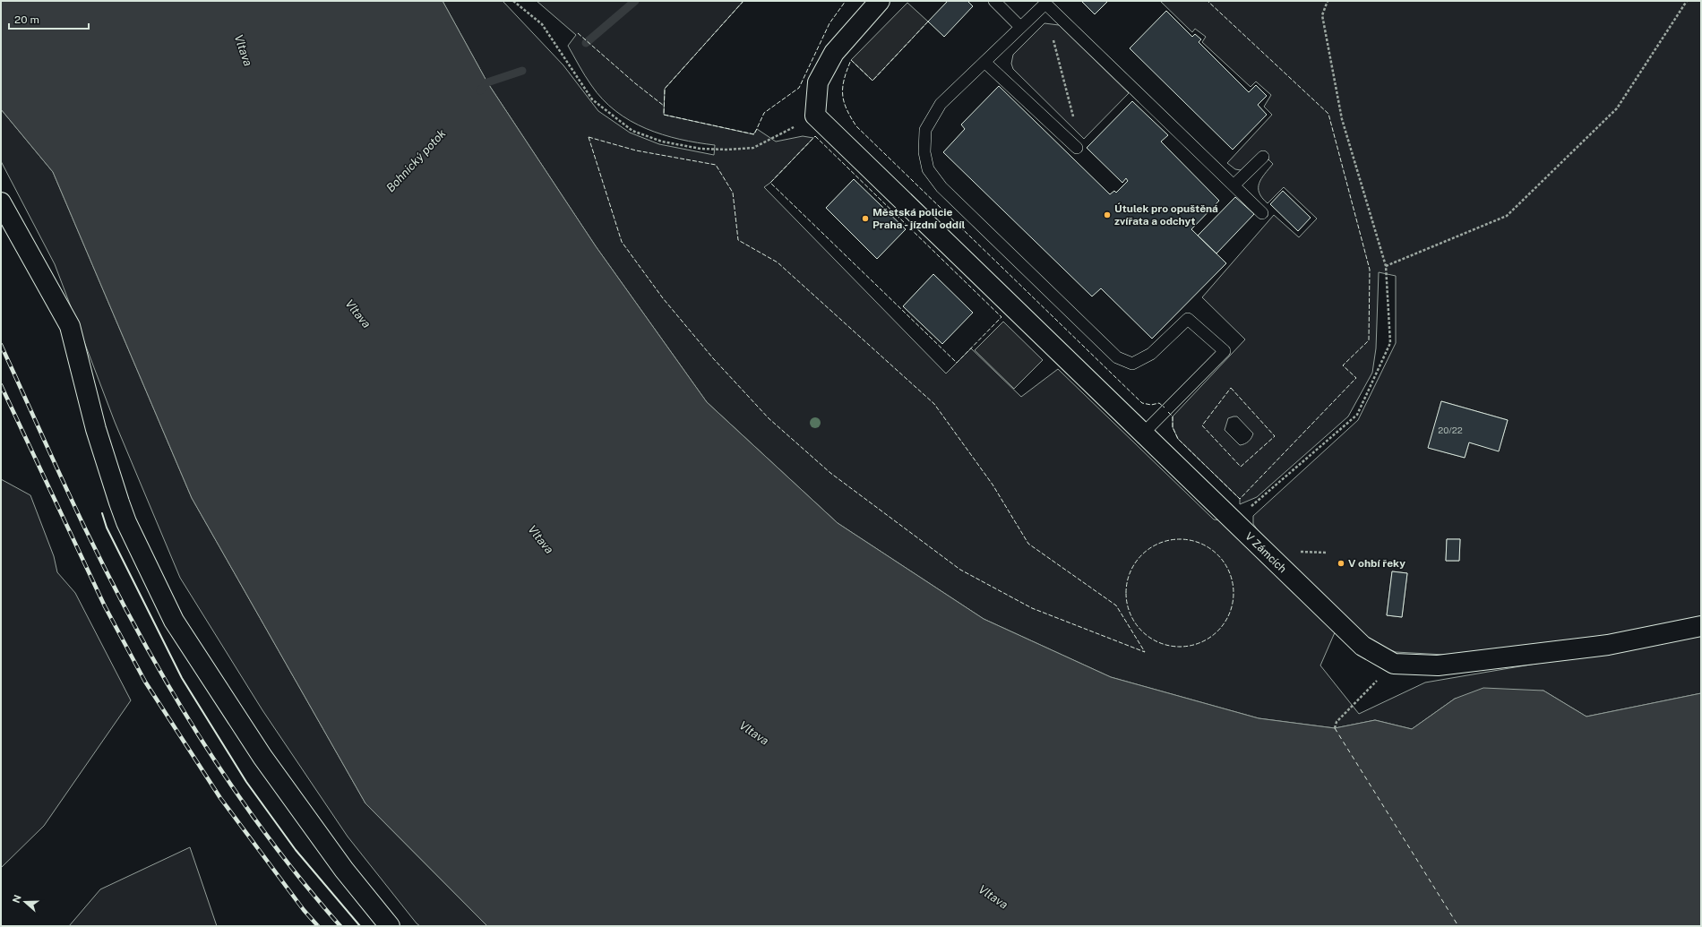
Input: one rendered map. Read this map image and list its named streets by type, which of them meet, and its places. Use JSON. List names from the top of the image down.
{
  "streets": {
    "street": ["V Zámcích"]
  },
  "water": ["Vltava", "Bohnický potok"],
  "places": ["Útulek pro opuštěná zvířata a odchyt", "Městská policie Praha - jízdní oddíl", "V ohbí řeky"],
  "house_numbers": ["20/22"],
  "scale_bar": "20 m",
  "north": "left"
}
